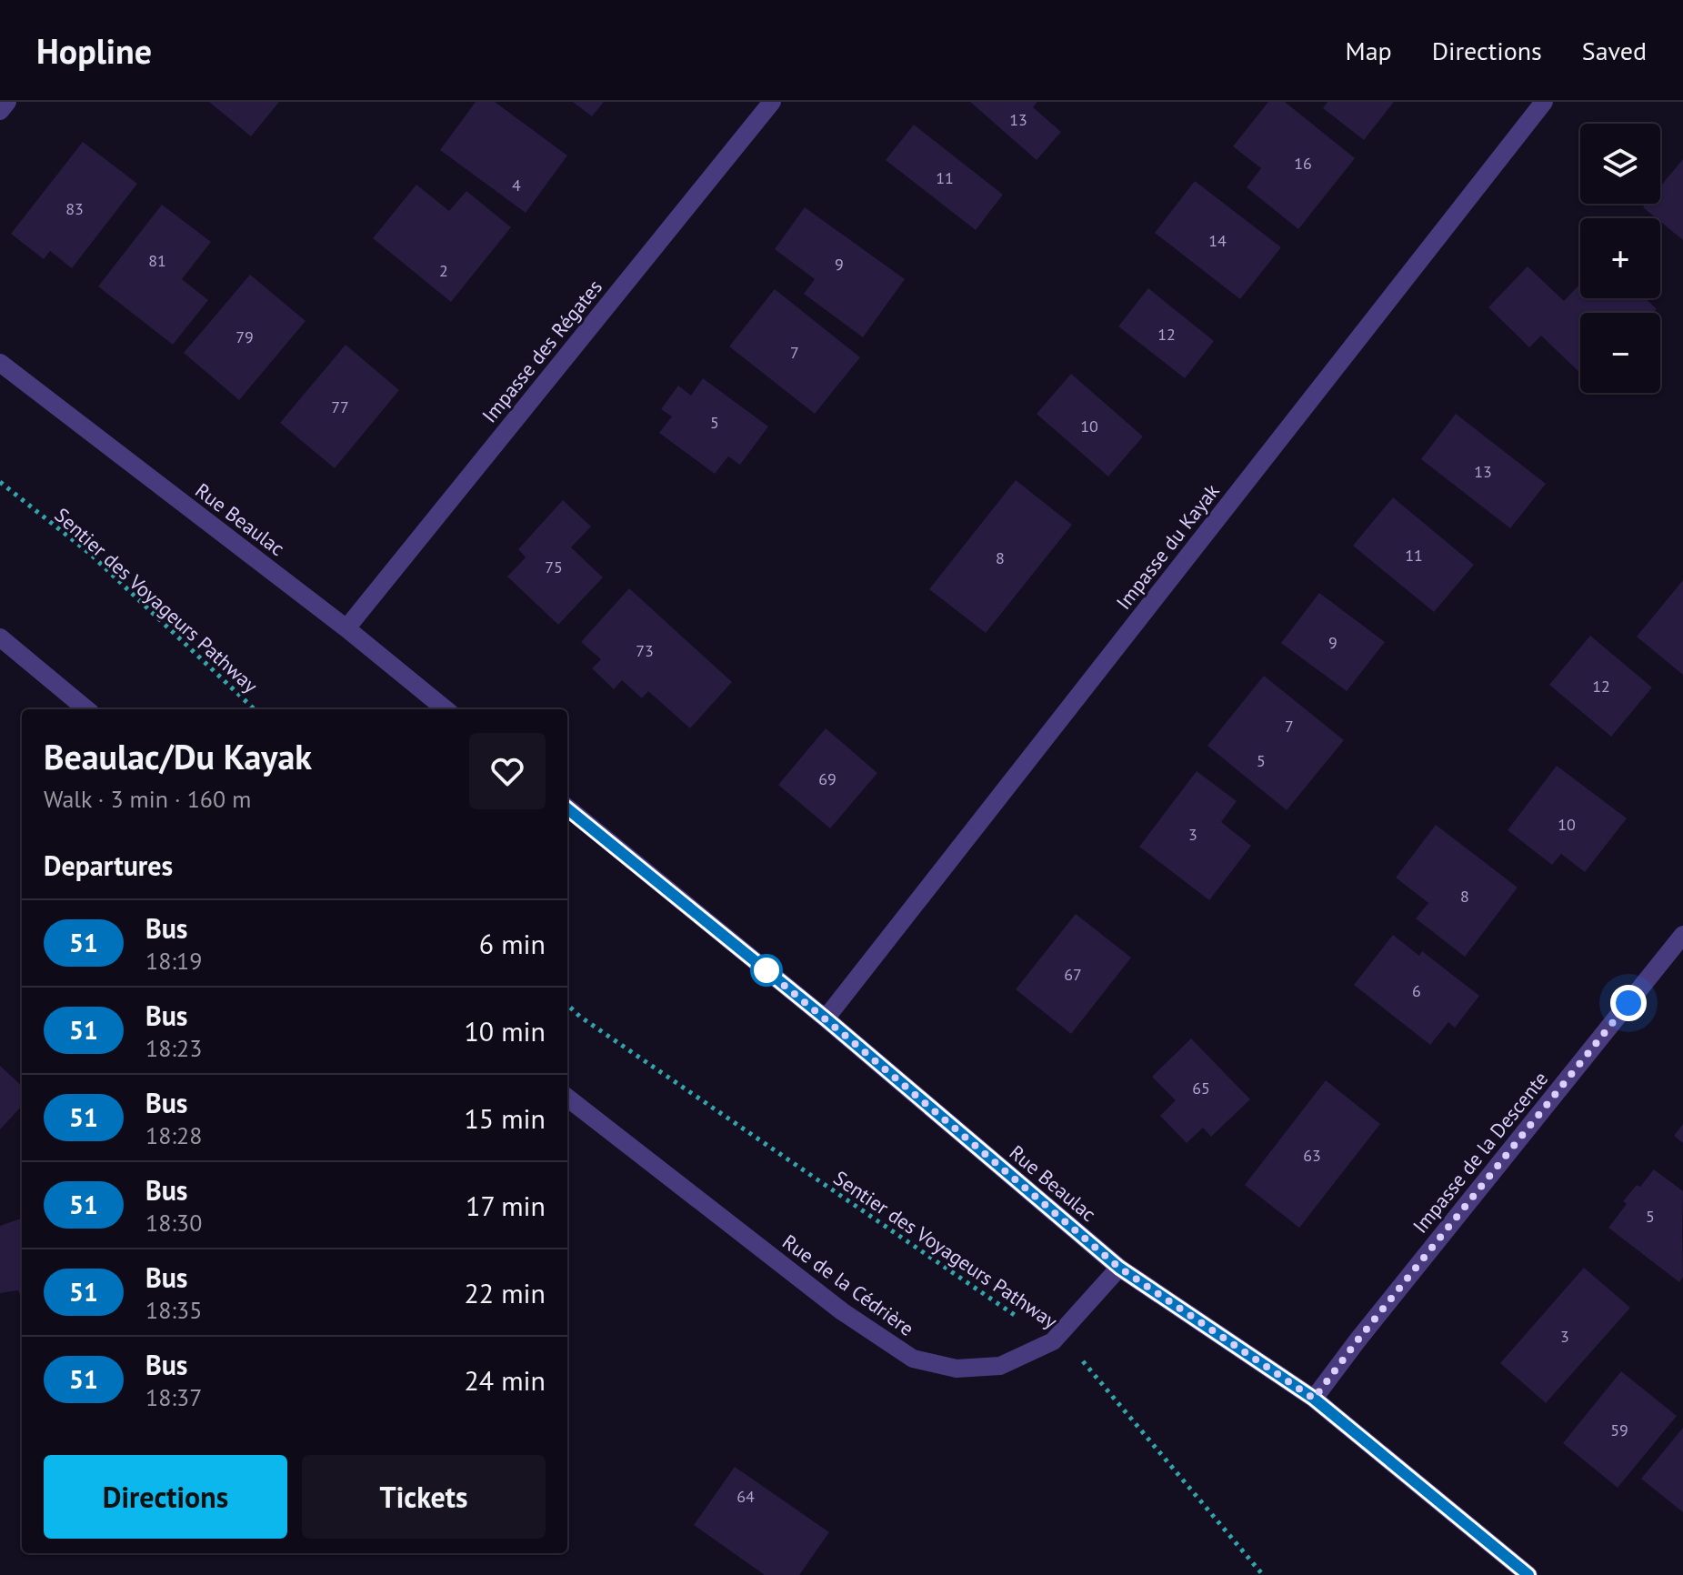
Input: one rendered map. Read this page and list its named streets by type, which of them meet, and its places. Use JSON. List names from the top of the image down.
{
  "streets": {
    "street": [
      "Impasse des Régates",
      "Rue Beaulac",
      "Impasse du Kayak",
      "Impasse de la Descente",
      "Rue de la Cédrière"
    ],
    "path": ["Sentier des Voyageurs Pathway"]
  },
  "crossings": [
    ["Impasse des Régates", "Rue Beaulac"],
    ["Rue Beaulac", "Impasse du Kayak"],
    ["Rue Beaulac", "Impasse de la Descente"],
    ["Rue Beaulac", "Rue de la Cédrière"],
    ["Sentier des Voyageurs Pathway", "Rue de la Cédrière"]
  ],
  "lines": ["bus line 51"],
  "house_numbers": [
    "13",
    "16",
    "11",
    "4",
    "83",
    "14",
    "81",
    "9",
    "2",
    "12",
    "79",
    "7",
    "77",
    "5",
    "10",
    "13",
    "11",
    "8",
    "75",
    "9",
    "73",
    "12",
    "7",
    "5",
    "69",
    "10",
    "3",
    "8",
    "67",
    "6",
    "65",
    "63",
    "5",
    "3",
    "59",
    "64"
  ],
  "page": {
    "header": "Hopline",
    "nav": ["Map", "Directions", "Saved"],
    "map_buttons": ["+", "−"],
    "heading": [
      ["Beaulac/Du Kayak", "Walk · 3 min · 160 m"],
      "Departures"
    ],
    "list": [
      {
        "mark": "51",
        "name": "Bus",
        "note": "18:19",
        "value": "6 min"
      },
      {
        "mark": "51",
        "name": "Bus",
        "note": "18:23",
        "value": "10 min"
      },
      {
        "mark": "51",
        "name": "Bus",
        "note": "18:28",
        "value": "15 min"
      },
      {
        "mark": "51",
        "name": "Bus",
        "note": "18:30",
        "value": "17 min"
      },
      {
        "mark": "51",
        "name": "Bus",
        "note": "18:35",
        "value": "22 min"
      },
      {
        "mark": "51",
        "name": "Bus",
        "note": "18:37",
        "value": "24 min"
      }
    ],
    "buttons": ["Directions", "Tickets"]
  }
}
